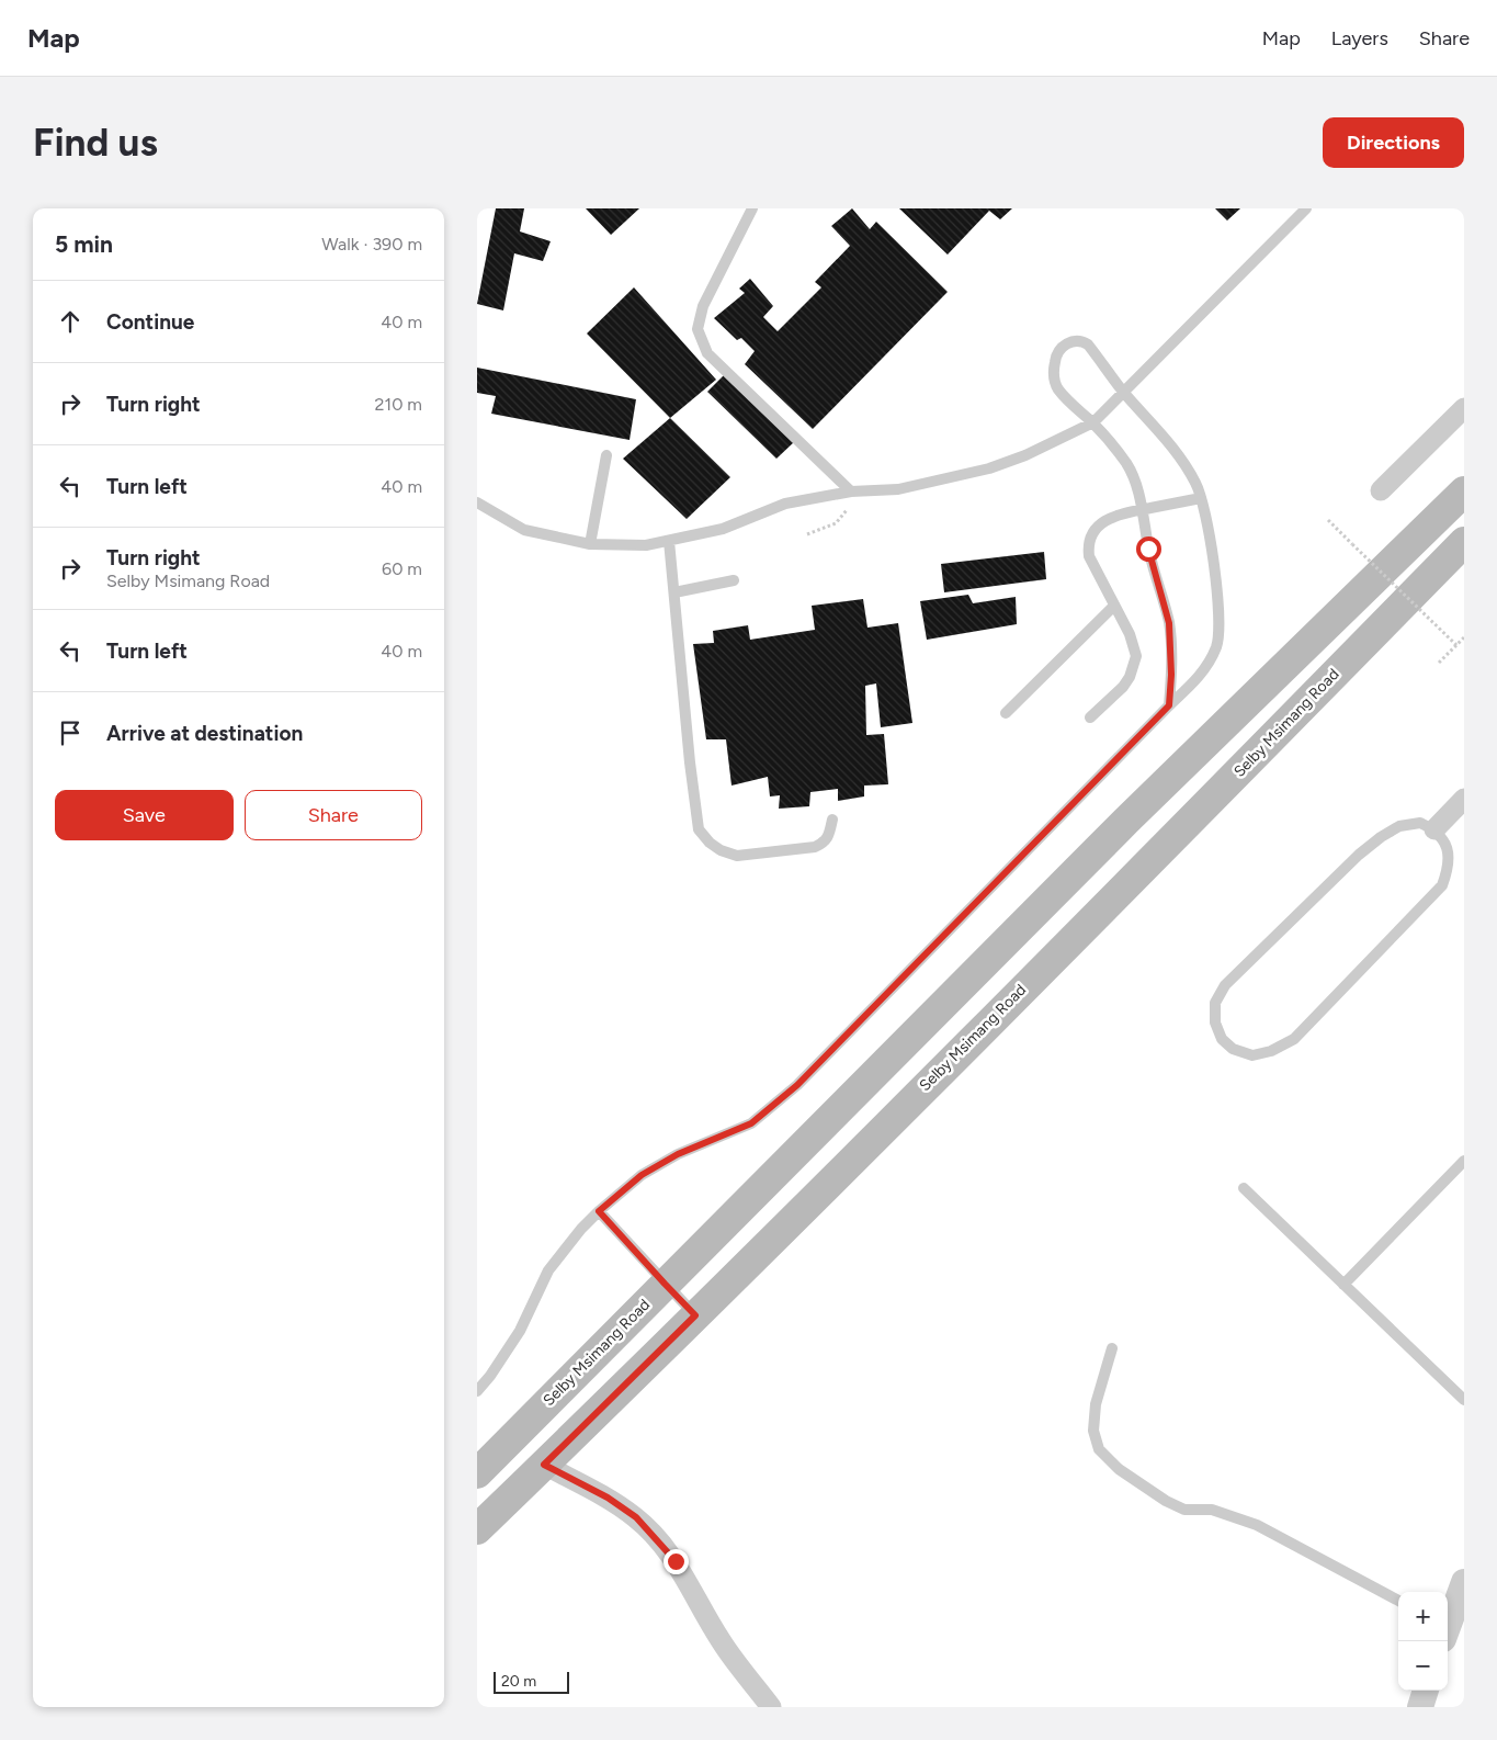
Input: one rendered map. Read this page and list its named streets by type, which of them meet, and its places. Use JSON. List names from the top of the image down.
{
  "streets": {
    "main road": ["Selby Msimang Road"]
  },
  "scale_bar": "20 m",
  "page": {
    "header": "Map",
    "nav": ["Map", "Layers", "Share"],
    "buttons": [
      "Directions",
      ["Save", "Share"]
    ],
    "title": "Find us",
    "heading": ["5 min", "Walk · 390 m"],
    "list": [
      ["Continue", "40 m"],
      ["Turn right", "210 m"],
      ["Turn left", "40 m"],
      ["Turn right", "Selby Msimang Road", "60 m"],
      ["Turn left", "40 m"],
      "Arrive at destination"
    ],
    "map_buttons": ["+", "−"],
    "scale": "20 m"
  }
}
